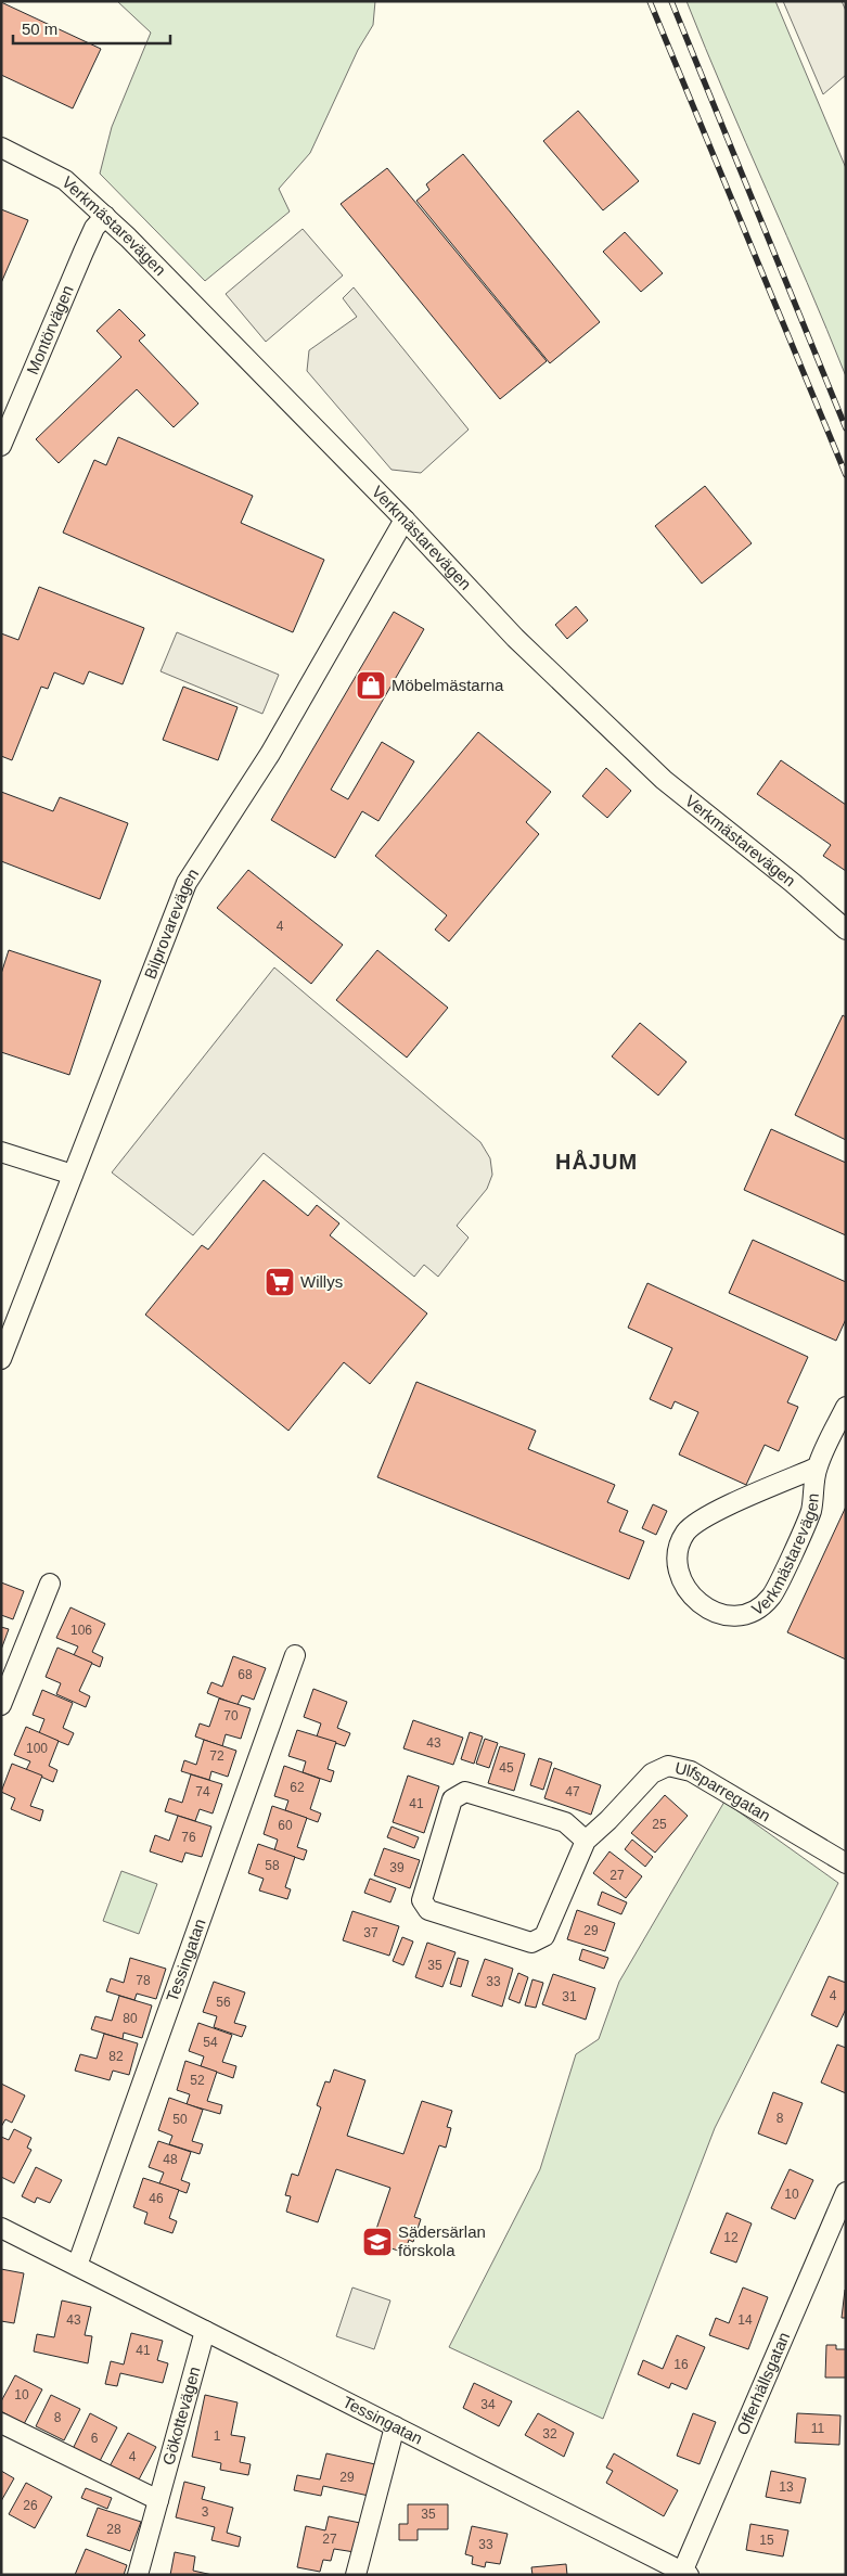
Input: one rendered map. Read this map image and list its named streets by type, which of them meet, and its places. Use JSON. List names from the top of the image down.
{
  "streets": {
    "street": [
      "Verkmästarevägen",
      "Montörvägen",
      "Bilprovarevägen",
      "Ulfsparregatan",
      "Tessingatan",
      "Offerhällsgatan",
      "Gökottevägen"
    ]
  },
  "crossings": [
    ["Verkmästarevägen", "Montörvägen"],
    ["Verkmästarevägen", "Bilprovarevägen"],
    ["Tessingatan", "Offerhällsgatan"],
    ["Tessingatan", "Gökottevägen"]
  ],
  "districts": ["HÅJUM"],
  "places": {
    "shop": ["Möbelmästarna"],
    "supermarket": ["Willys"],
    "school or university": ["Sädersärlan förskola"]
  },
  "house_numbers": [
    "4",
    "106",
    "68",
    "70",
    "43",
    "100",
    "72",
    "45",
    "62",
    "74",
    "47",
    "41",
    "25",
    "60",
    "76",
    "58",
    "39",
    "27",
    "29",
    "37",
    "35",
    "78",
    "33",
    "4",
    "31",
    "56",
    "80",
    "54",
    "82",
    "52",
    "8",
    "50",
    "48",
    "10",
    "46",
    "12",
    "43",
    "14",
    "41",
    "16",
    "10",
    "34",
    "8",
    "11",
    "32",
    "1",
    "6",
    "4",
    "29",
    "13",
    "26",
    "3",
    "35",
    "28",
    "27",
    "15",
    "33"
  ],
  "scale_bar": "50 m"
}
